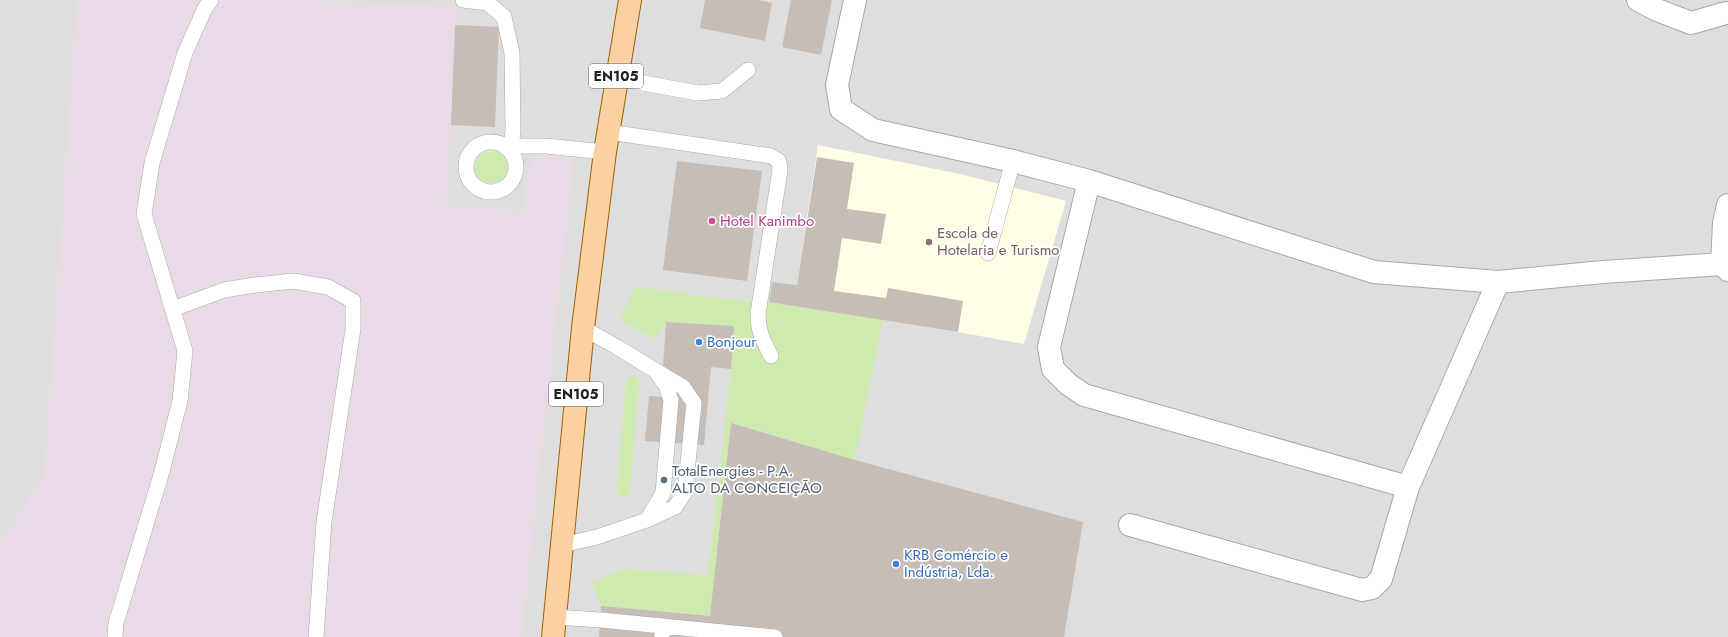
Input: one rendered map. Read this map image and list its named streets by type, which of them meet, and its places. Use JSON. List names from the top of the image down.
{
  "streets": {
    "main road": ["EN105"]
  },
  "places": [
    "Hotel Kanimbo",
    "Escola de Hotelaria e Turismo",
    "Bonjour",
    "TotalEnergies - P.A. ALTO DA CONCEIÇÃO",
    "KRB Comércio e Indústria, Lda."
  ]
}
